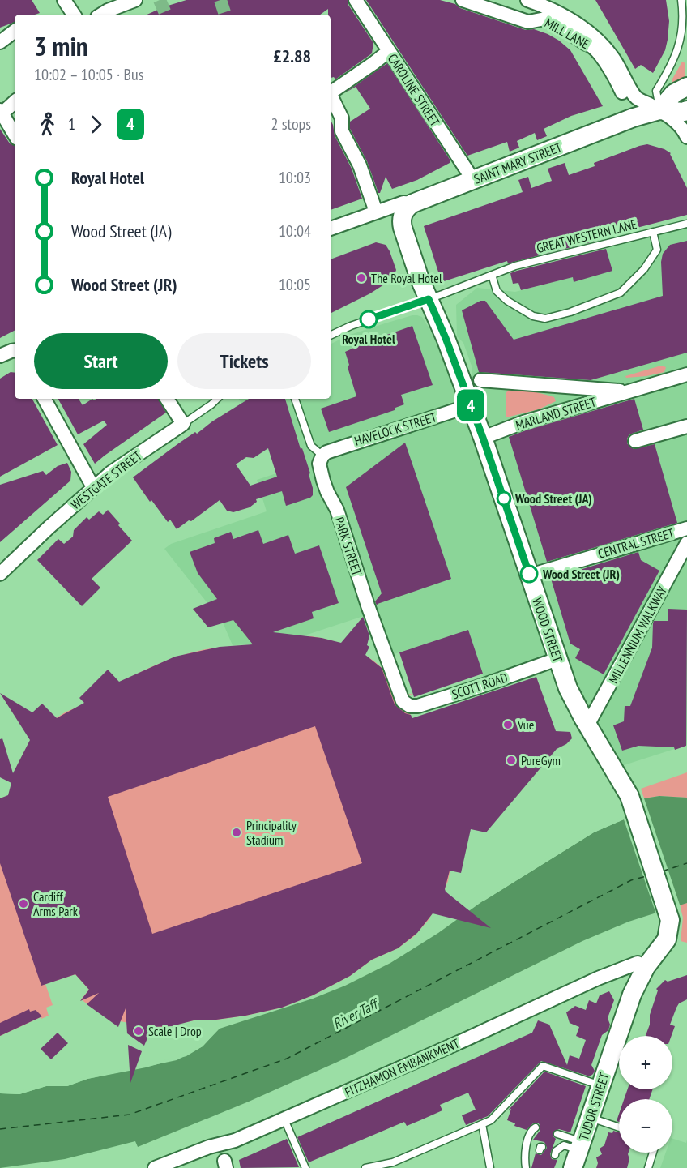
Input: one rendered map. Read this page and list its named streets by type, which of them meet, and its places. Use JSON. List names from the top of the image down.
{
  "streets": {
    "street": [
      "MILL LANE",
      "CAROLINE STREET",
      "SAINT MARY STREET",
      "MARLAND STREET",
      "HAVELOCK STREET",
      "WESTGATE STREET",
      "CENTRAL STREET",
      "PARK STREET",
      "WOOD STREET",
      "MILLENNIUM WALKWAY",
      "SCOTT ROAD",
      "FITZHAMON EMBANKMENT",
      "TUDOR STREET"
    ],
    "lane": ["GREAT WESTERN LANE"]
  },
  "crossings": [
    ["MILL LANE", "SAINT MARY STREET"],
    ["CAROLINE STREET", "SAINT MARY STREET"],
    ["SAINT MARY STREET", "WOOD STREET"],
    ["GREAT WESTERN LANE", "WOOD STREET"],
    ["MARLAND STREET", "WOOD STREET"],
    ["HAVELOCK STREET", "PARK STREET"],
    ["HAVELOCK STREET", "WOOD STREET"],
    ["CENTRAL STREET", "WOOD STREET"],
    ["PARK STREET", "SCOTT ROAD"],
    ["WOOD STREET", "MILLENNIUM WALKWAY"],
    ["WOOD STREET", "SCOTT ROAD"],
    ["WOOD STREET", "TUDOR STREET"],
    ["FITZHAMON EMBANKMENT", "TUDOR STREET"]
  ],
  "water": ["River Taff"],
  "places": [
    "The Royal Hotel",
    "Royal Hotel",
    "Wood Street (JA)",
    "Wood Street (JR)",
    "Vue",
    "PureGym",
    "Principality Stadium",
    "Cardiff Arms Park",
    "Scale | Drop"
  ],
  "lines": ["bus line 4"],
  "page": {
    "on_map": "4",
    "heading": ["3 min", "10:02 – 10:05 · Bus", "£2.88"],
    "legs": ["1", "4", "2 stops"],
    "list": [
      {
        "name": "Royal Hotel",
        "value": "10:03"
      },
      {
        "name": "Wood Street (JA)",
        "value": "10:04"
      },
      {
        "name": "Wood Street (JR)",
        "value": "10:05"
      }
    ],
    "buttons": ["Start", "Tickets"],
    "map_buttons": ["+", "−"]
  }
}
